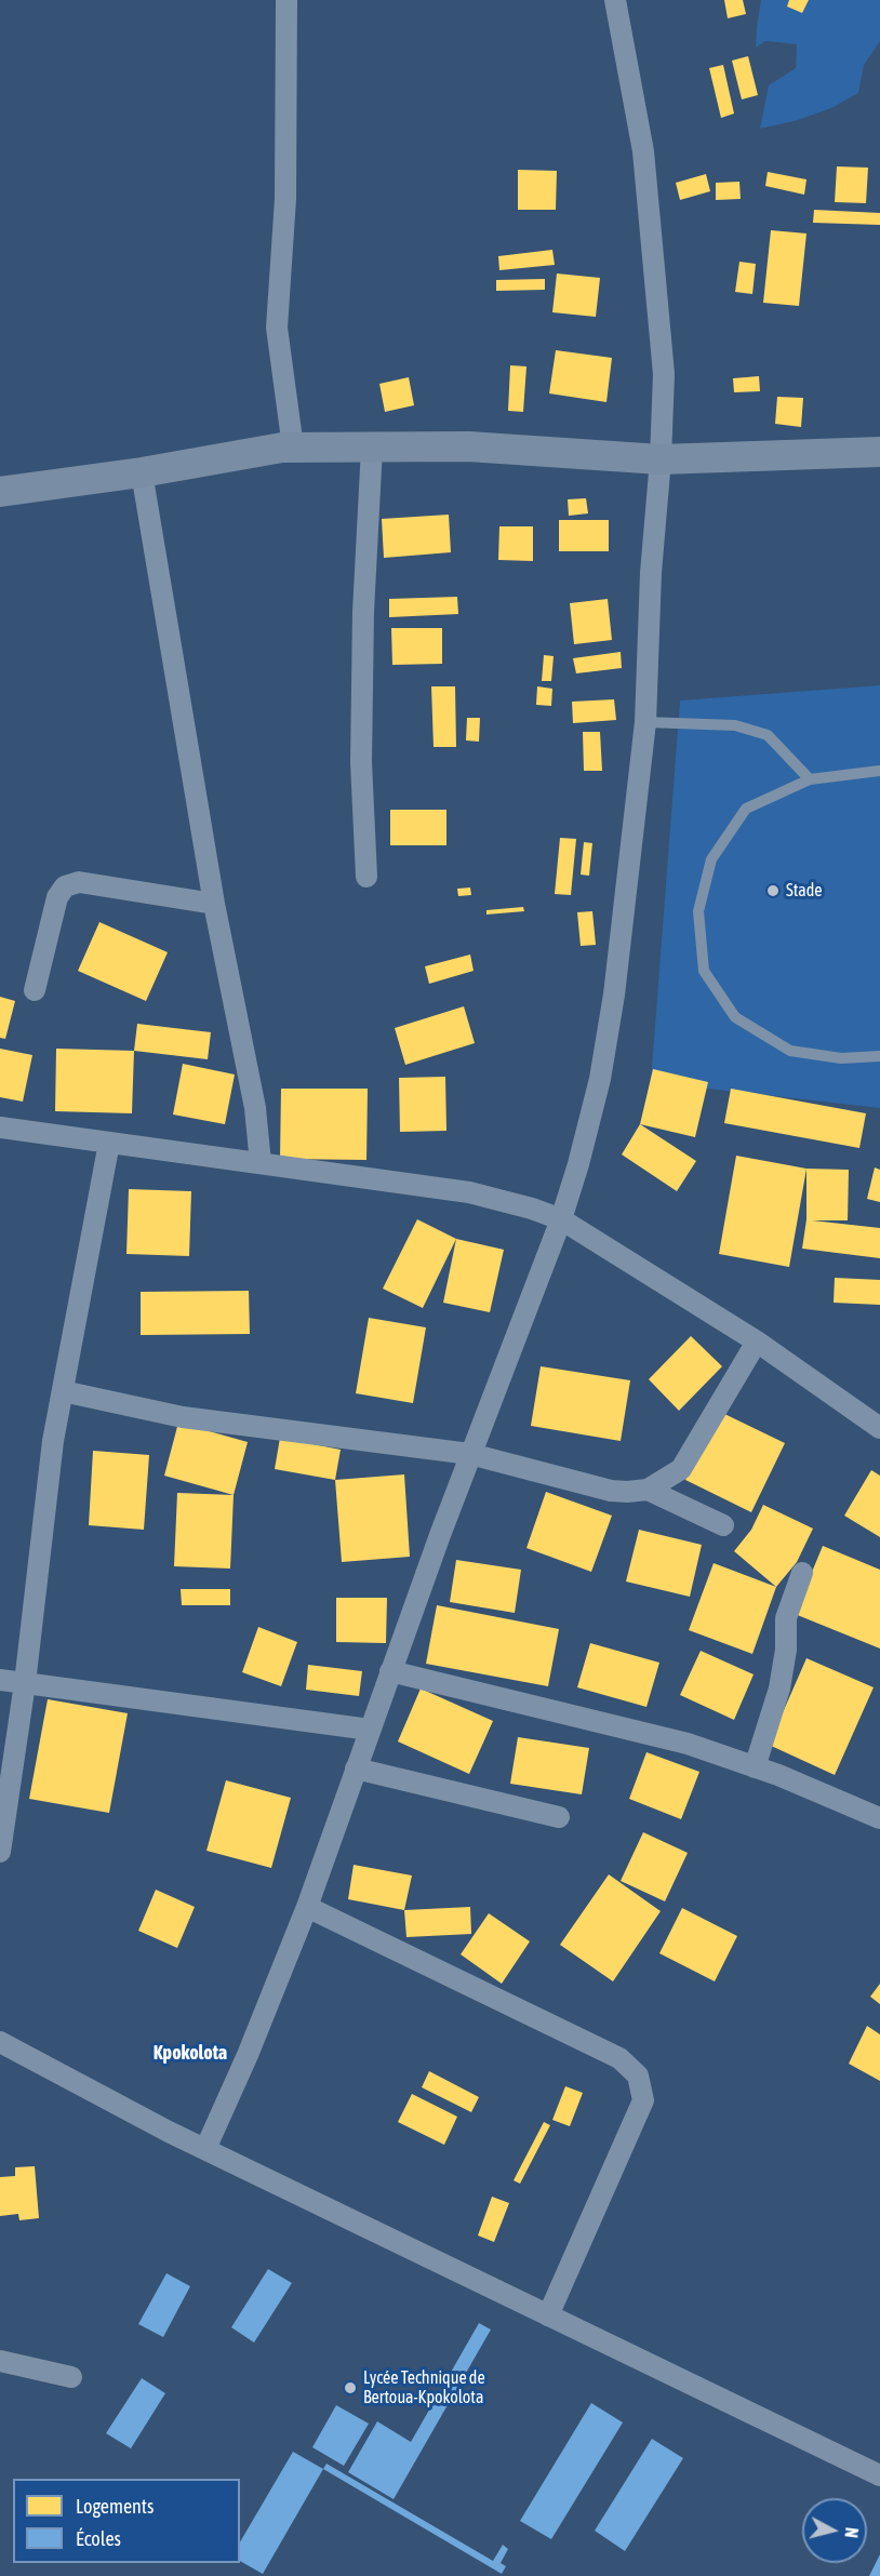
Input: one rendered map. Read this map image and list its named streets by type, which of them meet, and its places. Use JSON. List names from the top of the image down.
{
  "districts": ["Kpokolota"],
  "places": ["Stade", "Lycée Technique de Bertoua-Kpokolota"],
  "legend": ["Logements", "Écoles"],
  "north": "right"
}
